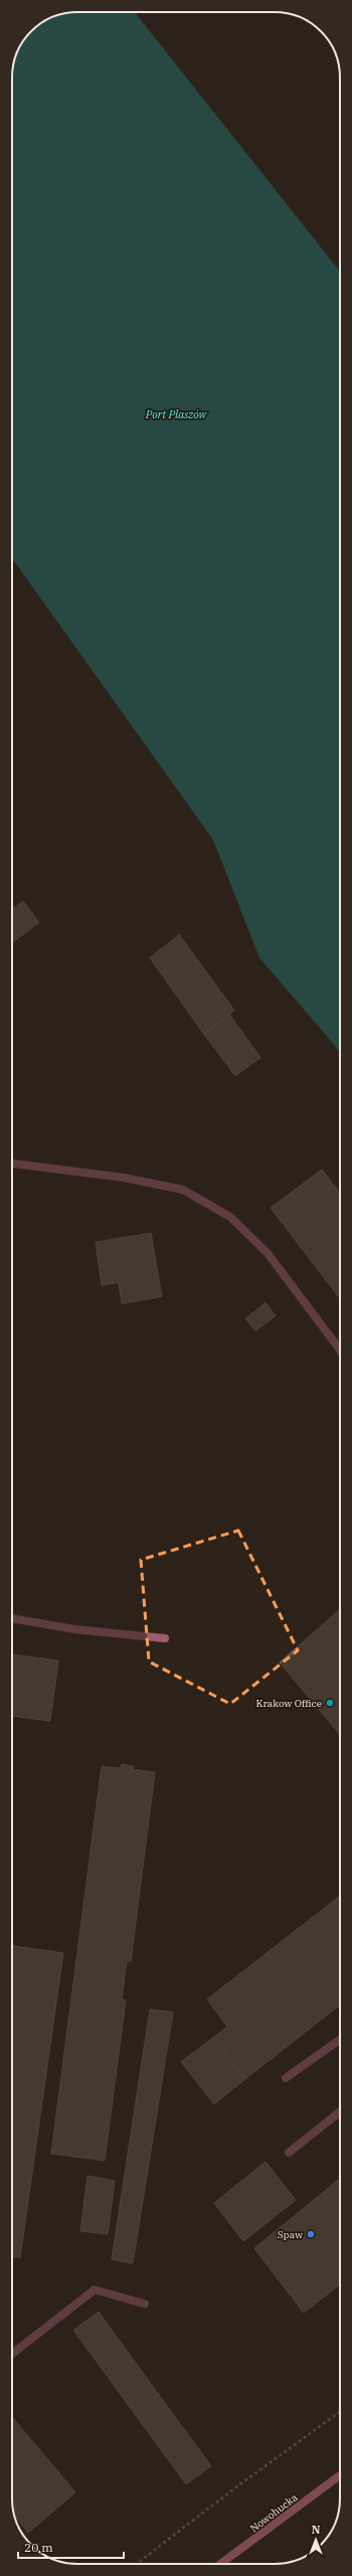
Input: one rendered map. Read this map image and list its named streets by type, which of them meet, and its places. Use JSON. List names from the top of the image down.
{
  "streets": {
    "main road": ["Nowohucka"]
  },
  "water": ["Port Płaszów"],
  "places": ["Krakow Office", "Spaw"],
  "scale_bar": "20 m",
  "north": "top"
}
